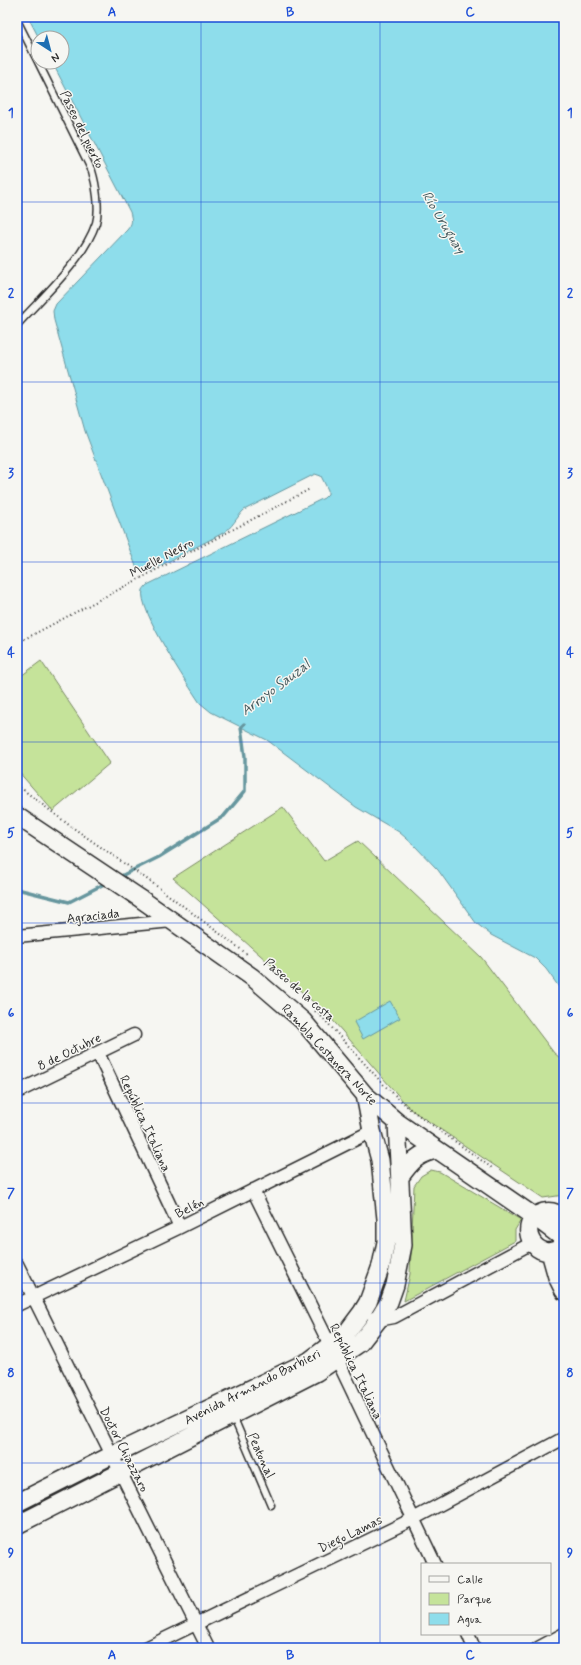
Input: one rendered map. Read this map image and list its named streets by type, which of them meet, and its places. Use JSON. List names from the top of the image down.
{
  "streets": {
    "street": [
      "Agraciada",
      "8 de Octubre",
      "Rambla Costanera Norte",
      "República Italiana",
      "Belén",
      "Avenida Armando Barbieri",
      "Doctor Chiazzaro",
      "Diego Lamas"
    ],
    "lane": ["Paseo del puerto", "Peatonal"],
    "path": ["Muelle Negro", "Paseo de la costa"]
  },
  "crossings": [
    ["Agraciada", "Rambla Costanera Norte"],
    ["8 de Octubre", "República Italiana"],
    ["Rambla Costanera Norte", "Avenida Armando Barbieri"],
    ["República Italiana", "Belén"],
    ["República Italiana", "Avenida Armando Barbieri"],
    ["República Italiana", "Diego Lamas"],
    ["Belén", "Avenida Armando Barbieri"],
    ["Belén", "Doctor Chiazzaro"],
    ["Avenida Armando Barbieri", "Doctor Chiazzaro"],
    ["Avenida Armando Barbieri", "Peatonal"],
    ["Doctor Chiazzaro", "Diego Lamas"]
  ],
  "water": ["Río Uruguay", "Arroyo Sauzal"],
  "legend": ["Calle", "Parque", "Agua"],
  "north": "bottom right",
  "grid": {
    "columns": ["A", "B", "C"],
    "rows": [
      "1",
      "2",
      "3",
      "4",
      "5",
      "6",
      "7",
      "8",
      "9"
    ]
  }
}
